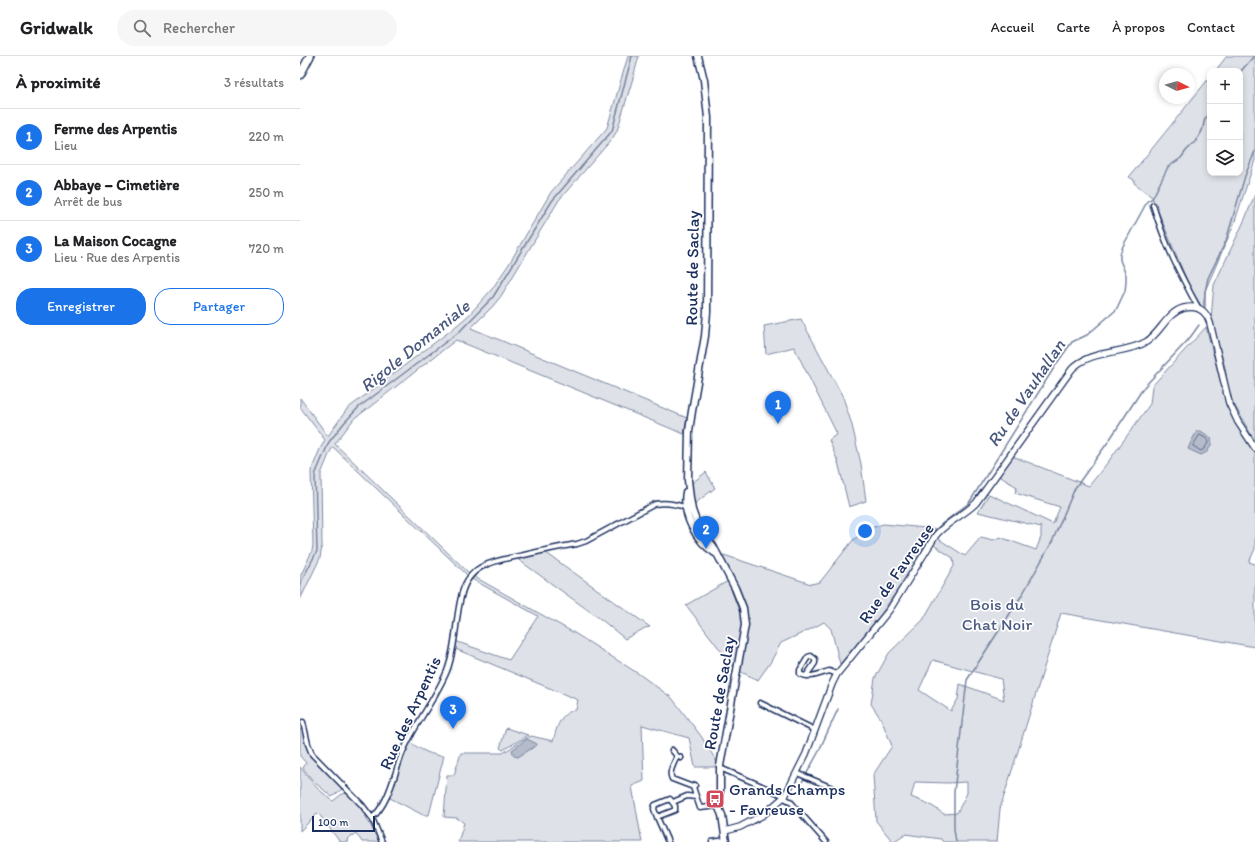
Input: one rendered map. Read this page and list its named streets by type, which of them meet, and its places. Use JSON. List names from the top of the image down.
{
  "streets": {
    "main road": ["Route de Saclay"],
    "street": ["Rue de Favreuse", "Rue des Arpentis"]
  },
  "crossings": [
    ["Route de Saclay", "Rue de Favreuse"],
    ["Route de Saclay", "Rue des Arpentis"]
  ],
  "water": ["Rigole Domaniale", "Ru de Vauhallan"],
  "parks": ["Bois du Chat Noir"],
  "places": {
    "bus stop": ["Grands Champs - Favreuse"]
  },
  "scale_bar": "100 m",
  "north": "right",
  "page": {
    "header": "Gridwalk",
    "search": "Rechercher",
    "nav": [
      "Accueil",
      "Carte",
      "À propos",
      "Contact"
    ],
    "heading": ["À proximité", "3 résultats"],
    "map_buttons": ["+", "−"],
    "list": [
      {
        "mark": "1",
        "name": "Ferme des Arpentis",
        "note": "Lieu",
        "value": "220 m"
      },
      {
        "mark": "2",
        "name": "Abbaye – Cimetière",
        "note": "Arrêt de bus",
        "value": "250 m"
      },
      {
        "mark": "3",
        "name": "La Maison Cocagne",
        "note": "Lieu · Rue des Arpentis",
        "value": "720 m"
      }
    ],
    "buttons": ["Enregistrer", "Partager"],
    "pins": ["1", "2", "3"],
    "scale": "100 m"
  }
}
